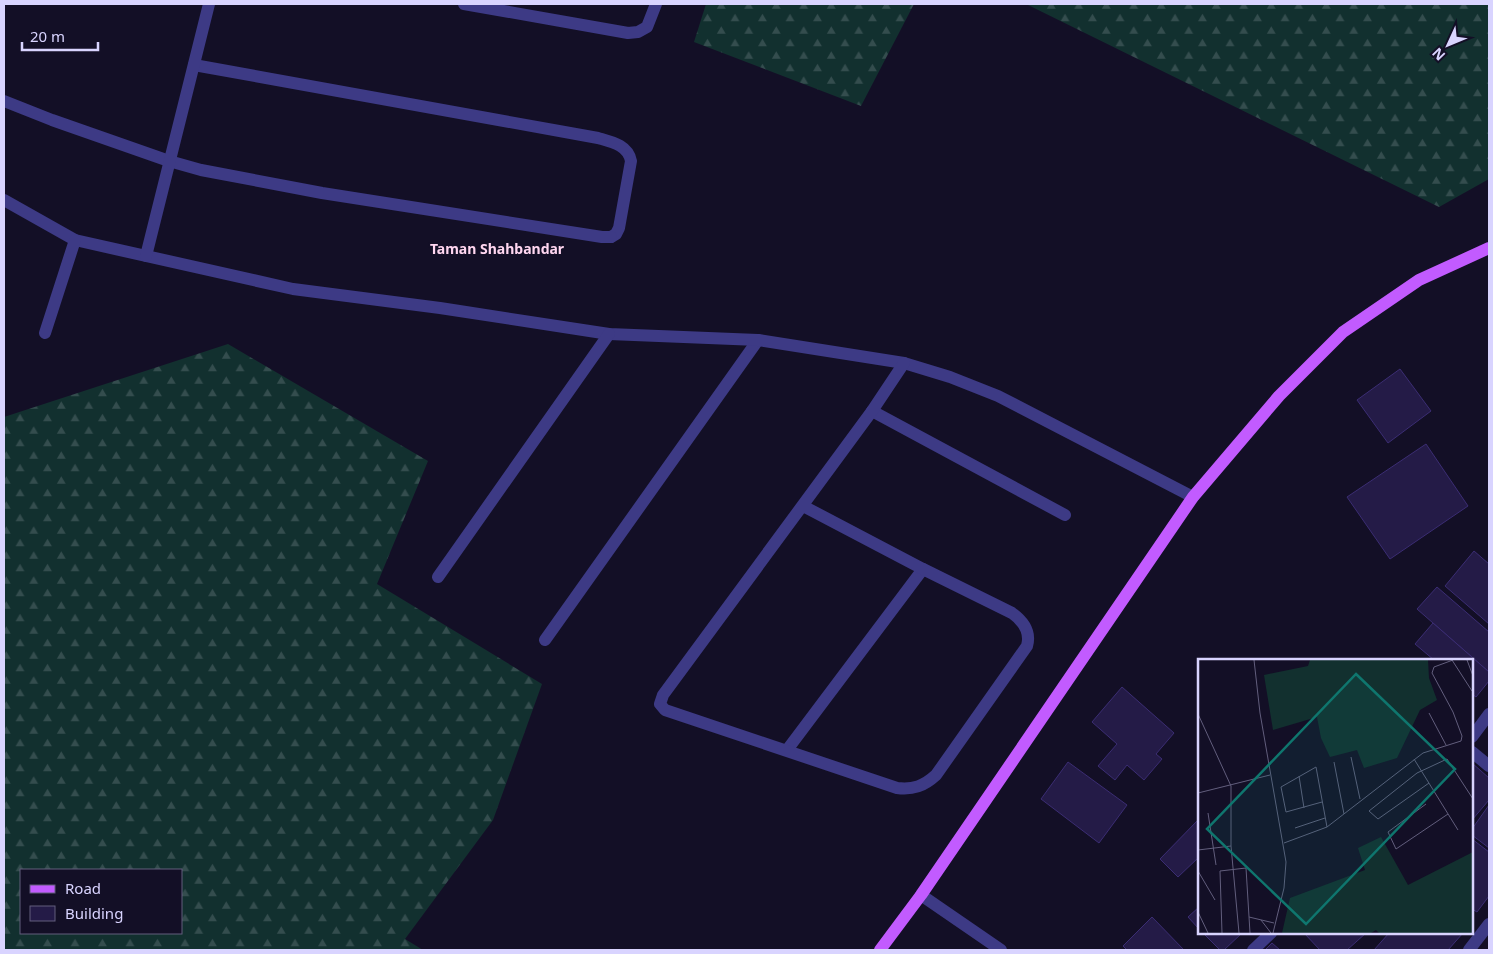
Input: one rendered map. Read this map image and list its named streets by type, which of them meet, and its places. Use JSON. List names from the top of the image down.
{
  "districts": ["Taman Shahbandar"],
  "legend": ["Road", "Building"],
  "scale_bar": "20 m",
  "north": "bottom left"
}
